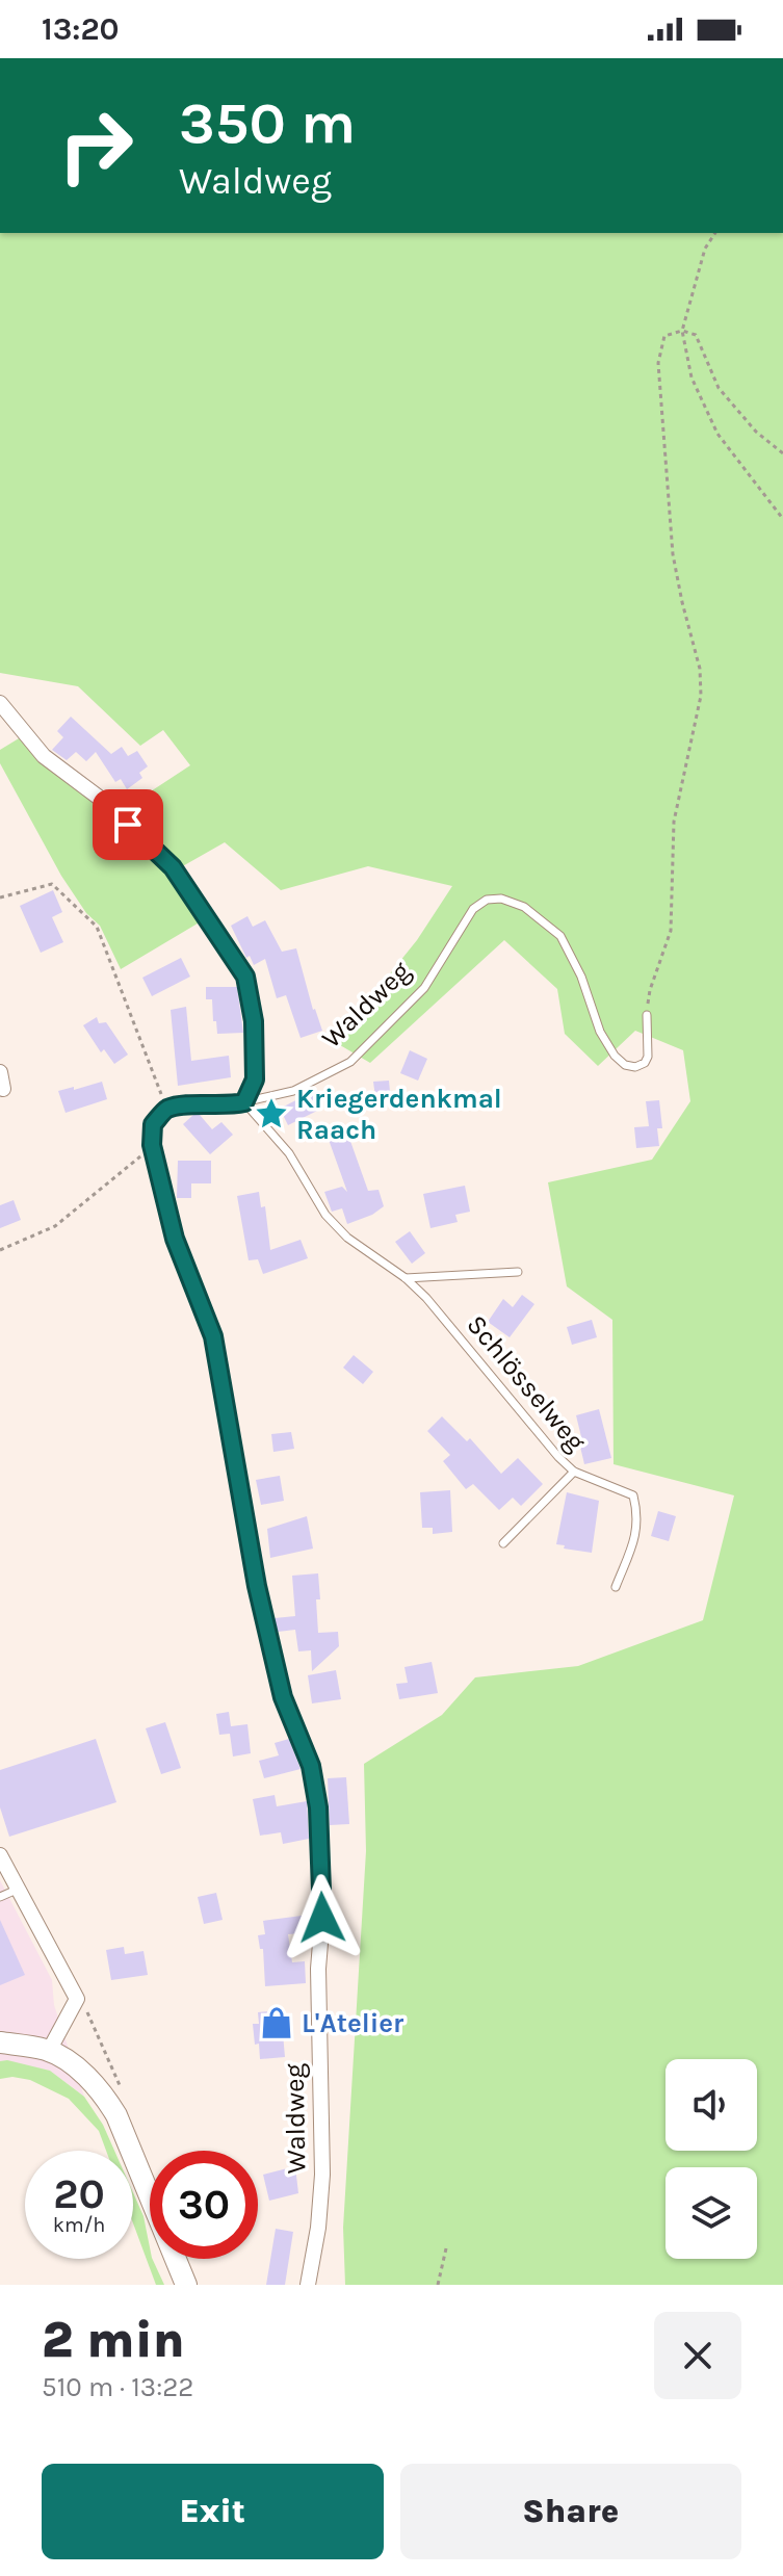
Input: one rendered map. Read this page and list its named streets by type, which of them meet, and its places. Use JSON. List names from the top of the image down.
{
  "streets": {
    "street": ["Waldweg"],
    "lane": ["Schlösselweg"]
  },
  "crossings": [
    ["Waldweg", "Schlösselweg"]
  ],
  "places": {
    "place": ["Kriegerdenkmal Raach"],
    "shop": ["L'Atelier"]
  },
  "page": {
    "status": "13:20",
    "turn": ["350 m", "Waldweg"],
    "speed": "20 km/h",
    "limit": "30",
    "heading": ["2 min", "510 m · 13:22"],
    "buttons": ["Exit", "Share"]
  }
}
